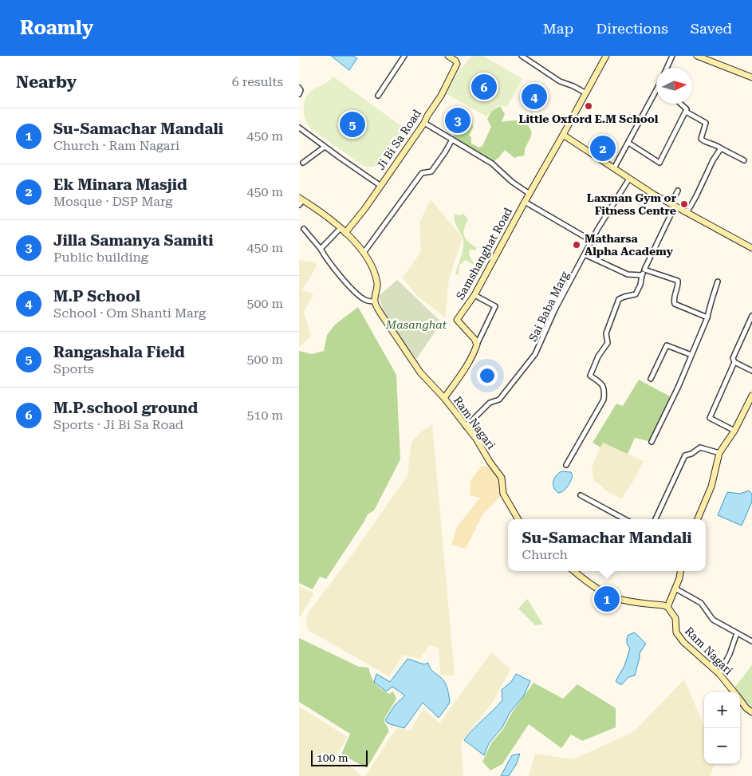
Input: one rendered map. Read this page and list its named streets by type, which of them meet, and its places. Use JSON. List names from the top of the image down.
{
  "streets": {
    "main road": ["Ji Bi Sa Road", "Samshanghat Road", "Ram Nagari"],
    "street": ["Sai Baba Marg"]
  },
  "crossings": [
    ["Sai Baba Marg", "Ram Nagari"]
  ],
  "parks": ["Masanghat"],
  "places": ["Little Oxford E.M School", "Laxman Gym or Fitness Centre", "Matharsa Alpha Academy"],
  "scale_bar": "100 m",
  "north": "right",
  "page": {
    "header": "Roamly",
    "nav": ["Map", "Directions", "Saved"],
    "heading": ["Nearby", "6 results"],
    "pins": [
      "6",
      "4",
      "3",
      "5",
      "2",
      "1"
    ],
    "list": [
      {
        "mark": "1",
        "name": "Su-Samachar Mandali",
        "note": "Church · Ram Nagari",
        "value": "450 m"
      },
      {
        "mark": "2",
        "name": "Ek Minara Masjid",
        "note": "Mosque · DSP Marg",
        "value": "450 m"
      },
      {
        "mark": "3",
        "name": "Jilla Samanya Samiti",
        "note": "Public building",
        "value": "450 m"
      },
      {
        "mark": "4",
        "name": "M.P School",
        "note": "School · Om Shanti Marg",
        "value": "500 m"
      },
      {
        "mark": "5",
        "name": "Rangashala Field",
        "note": "Sports",
        "value": "500 m"
      },
      {
        "mark": "6",
        "name": "M.P.school ground",
        "note": "Sports · Ji Bi Sa Road",
        "value": "510 m"
      }
    ],
    "popup": ["Su-Samachar Mandali", "Church"],
    "map_buttons": ["+", "−"],
    "scale": "100 m"
  }
}
